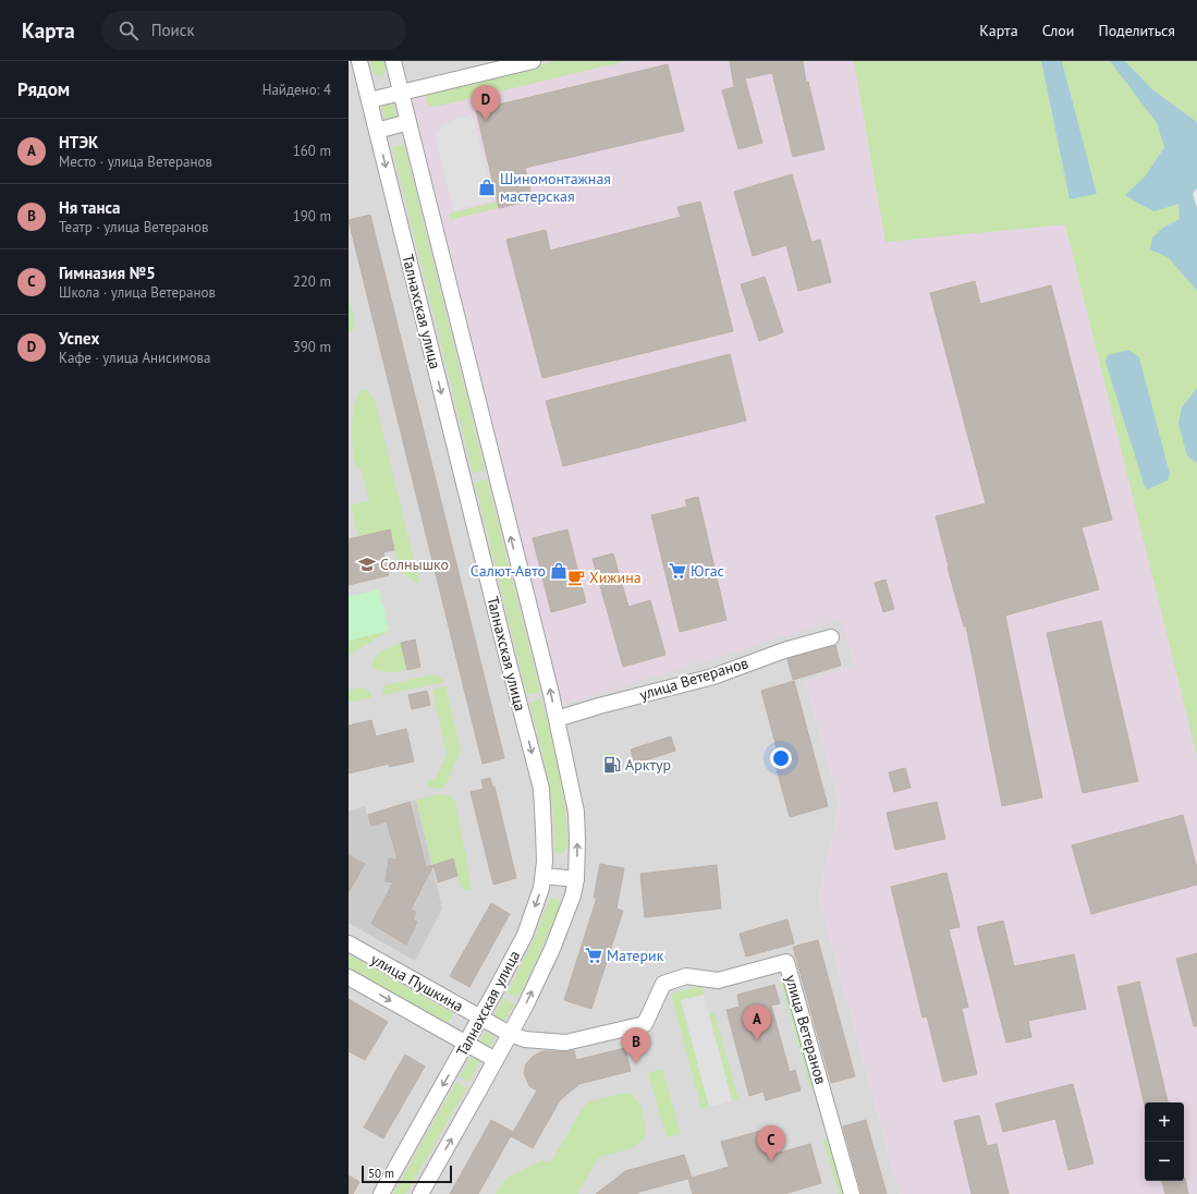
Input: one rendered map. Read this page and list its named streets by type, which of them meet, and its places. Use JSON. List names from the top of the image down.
{
  "streets": {
    "street": ["Талнахская улица", "улица Ветеранов", "улица Пушкина"]
  },
  "crossings": [
    ["Талнахская улица", "улица Пушкина"],
    ["улица Ветеранов", "улица Пушкина"]
  ],
  "places": {
    "shop": ["Шиномонтажная мастерская", "Салют-Авто"],
    "school or university": ["Солнышко"],
    "supermarket": ["Югас", "Материк"],
    "cafe": ["Хижина"],
    "fuel station": ["Арктур"]
  },
  "scale_bar": "50 m",
  "page": {
    "header": "Карта",
    "search": "Поиск",
    "nav": ["Карта", "Слои", "Поделиться"],
    "heading": ["Рядом", "Найдено: 4"],
    "pins": [
      "D",
      "A",
      "B",
      "C"
    ],
    "list": [
      {
        "mark": "A",
        "name": "НТЭК",
        "note": "Место · улица Ветеранов",
        "value": "160 m"
      },
      {
        "mark": "B",
        "name": "Ня танса",
        "note": "Театр · улица Ветеранов",
        "value": "190 m"
      },
      {
        "mark": "C",
        "name": "Гимназия №5",
        "note": "Школа · улица Ветеранов",
        "value": "220 m"
      },
      {
        "mark": "D",
        "name": "Успех",
        "note": "Кафе · улица Анисимова",
        "value": "390 m"
      }
    ],
    "map_buttons": ["+", "−"],
    "scale": "50 m"
  }
}
